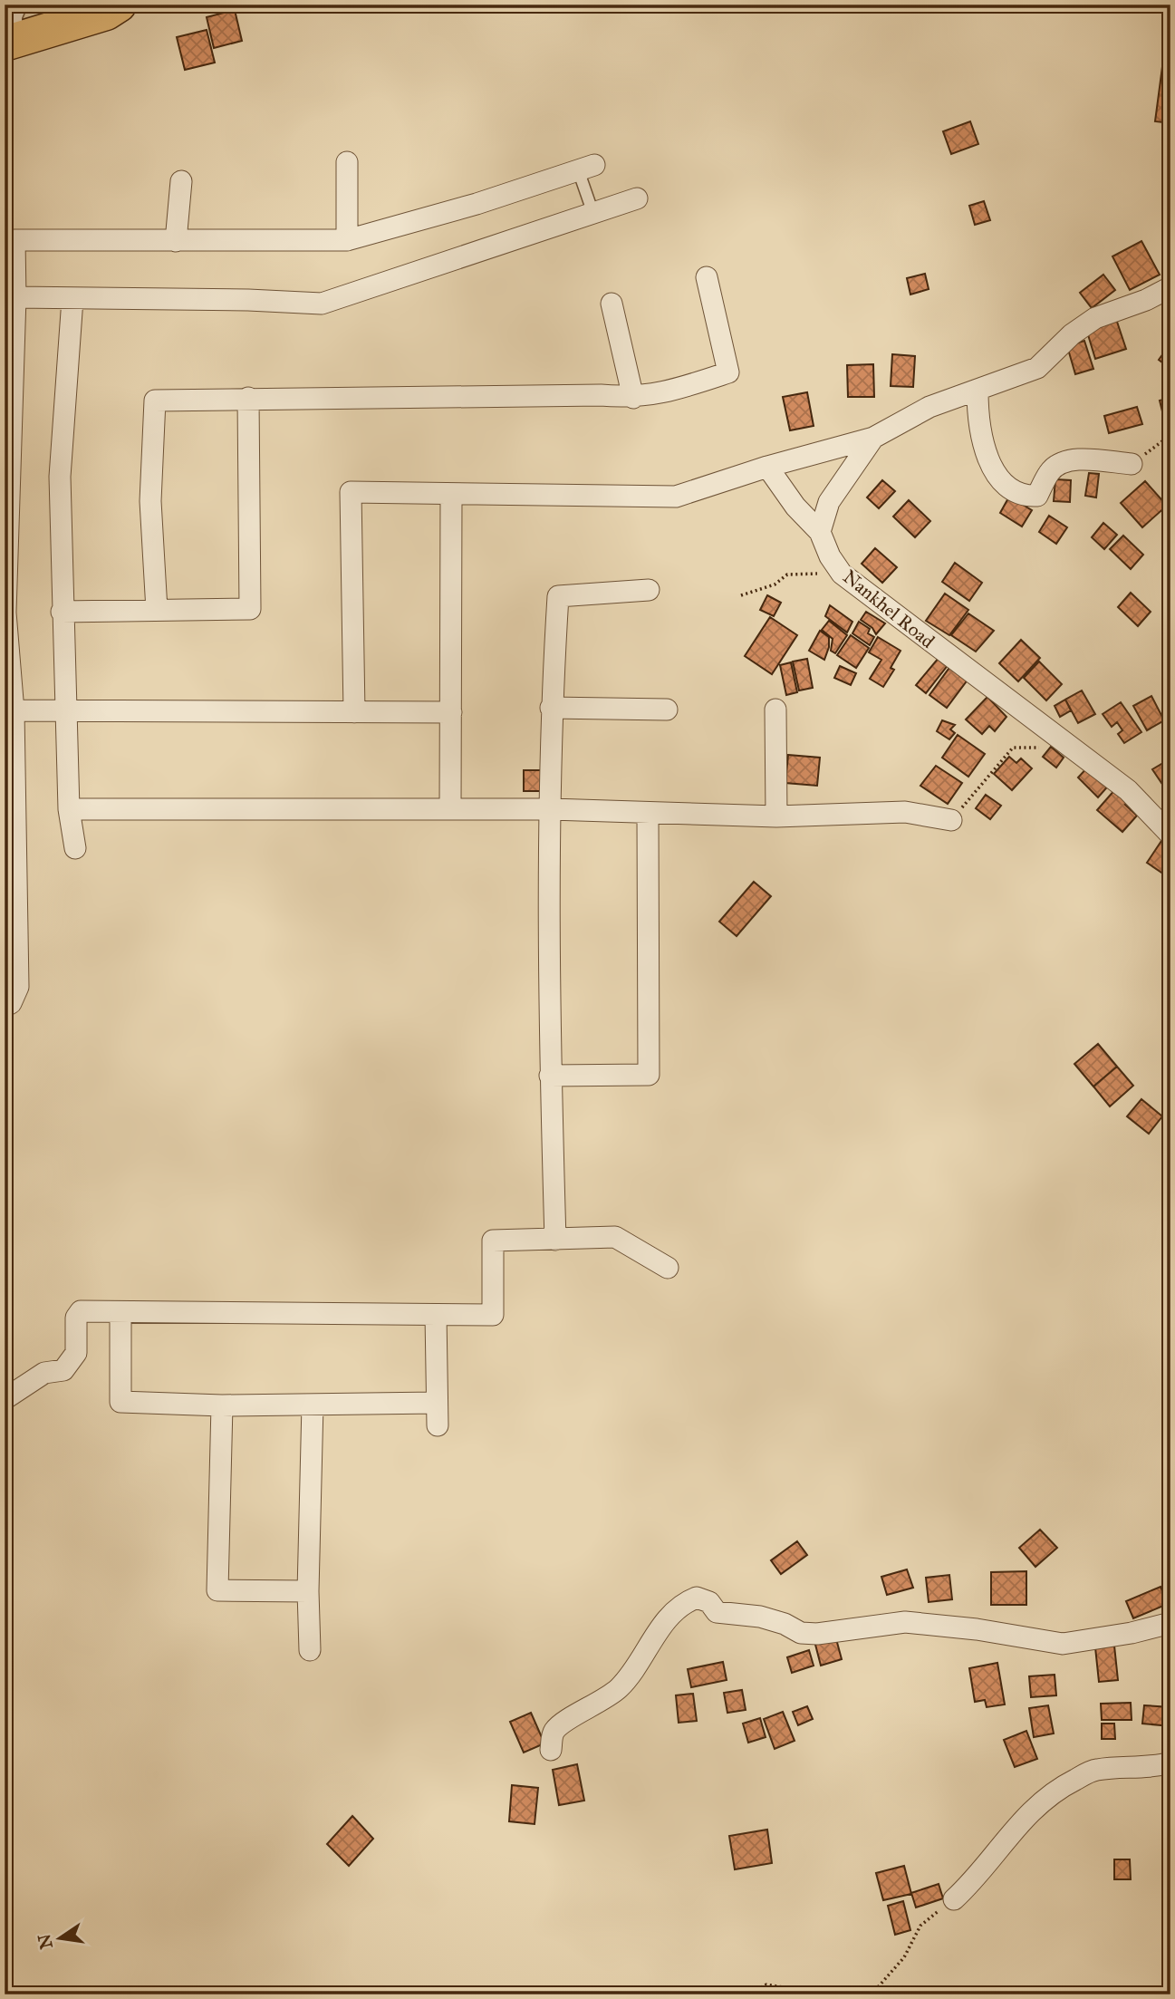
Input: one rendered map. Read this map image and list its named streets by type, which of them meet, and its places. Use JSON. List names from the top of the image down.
{
  "streets": {
    "street": ["Nankhel Road"]
  },
  "north": "left"
}
